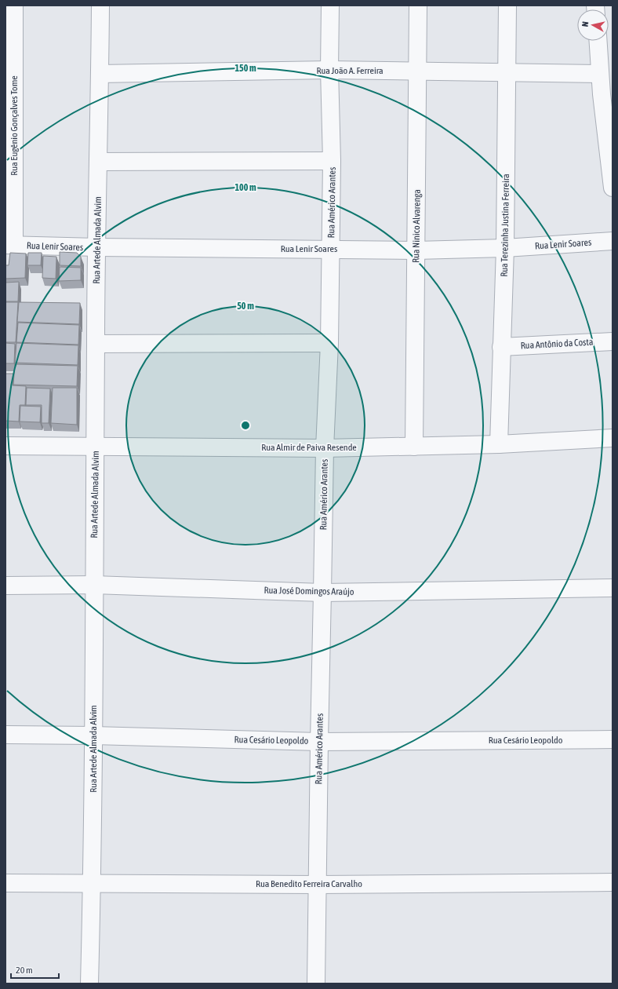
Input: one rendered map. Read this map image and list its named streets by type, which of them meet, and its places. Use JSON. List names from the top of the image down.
{
  "streets": {
    "street": [
      "Rua João A. Ferreira",
      "Rua Eugênio Gonçalves Tome",
      "Rua Américo Arantes",
      "Rua Terezinha Justina Ferreira",
      "Rua Ninico Alvarenga",
      "Rua Artede Almada Alvim",
      "Rua Lenir Soares",
      "Rua Antônio da Costa",
      "Rua Almir de Paiva Resende",
      "Rua José Domingos Araújo",
      "Rua Cesário Leopoldo",
      "Rua Benedito Ferreira Carvalho"
    ]
  },
  "crossings": [
    ["Rua João A. Ferreira", "Rua Américo Arantes"],
    ["Rua João A. Ferreira", "Rua Terezinha Justina Ferreira"],
    ["Rua João A. Ferreira", "Rua Ninico Alvarenga"],
    ["Rua João A. Ferreira", "Rua Artede Almada Alvim"],
    ["Rua Eugênio Gonçalves Tome", "Rua Lenir Soares"],
    ["Rua Américo Arantes", "Rua Lenir Soares"],
    ["Rua Américo Arantes", "Rua Almir de Paiva Resende"],
    ["Rua Américo Arantes", "Rua José Domingos Araújo"],
    ["Rua Américo Arantes", "Rua Cesário Leopoldo"],
    ["Rua Américo Arantes", "Rua Benedito Ferreira Carvalho"],
    ["Rua Terezinha Justina Ferreira", "Rua Lenir Soares"],
    ["Rua Terezinha Justina Ferreira", "Rua Antônio da Costa"],
    ["Rua Terezinha Justina Ferreira", "Rua Almir de Paiva Resende"],
    ["Rua Ninico Alvarenga", "Rua Lenir Soares"],
    ["Rua Ninico Alvarenga", "Rua Almir de Paiva Resende"],
    ["Rua Artede Almada Alvim", "Rua Lenir Soares"],
    ["Rua Artede Almada Alvim", "Rua Almir de Paiva Resende"],
    ["Rua Artede Almada Alvim", "Rua José Domingos Araújo"],
    ["Rua Artede Almada Alvim", "Rua Cesário Leopoldo"],
    ["Rua Artede Almada Alvim", "Rua Benedito Ferreira Carvalho"]
  ],
  "scale_bar": "20 m",
  "north": "left",
  "rings": ["150 m", "100 m", "50 m"]
}
